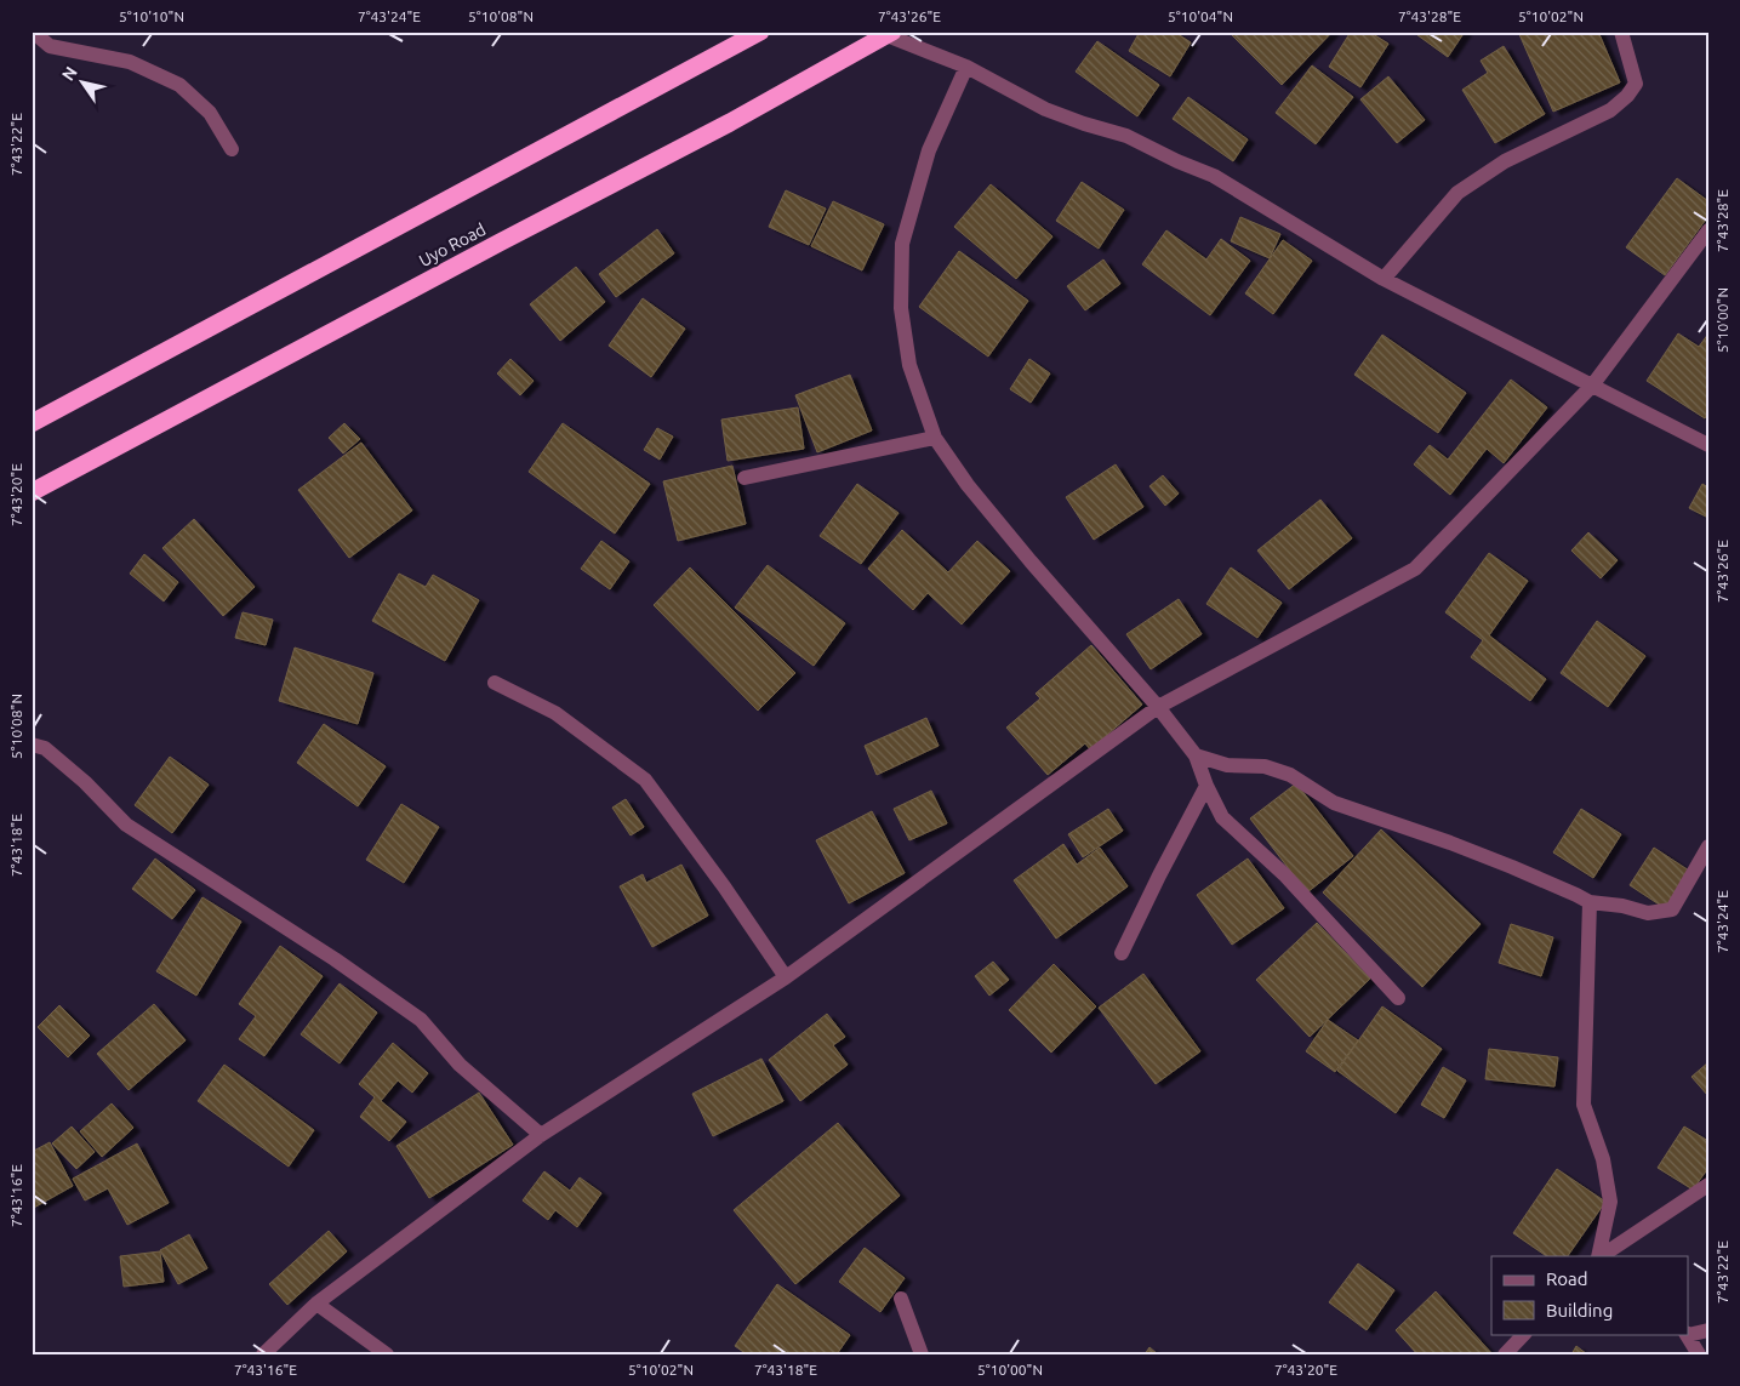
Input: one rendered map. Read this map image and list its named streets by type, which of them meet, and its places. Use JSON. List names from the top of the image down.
{
  "streets": {
    "highway": ["Uyo Road"]
  },
  "legend": ["Road", "Building"],
  "north": "top left",
  "coordinates": [
    "5°10'10\"N",
    "7°43'24\"E",
    "5°10'08\"N",
    "7°43'26\"E",
    "5°10'04\"N",
    "7°43'28\"E",
    "5°10'02\"N",
    "7°43'22\"E",
    "5°10'00\"N",
    "7°43'20\"E",
    "7°43'18\"E",
    "7°43'16\"E"
  ]
}
